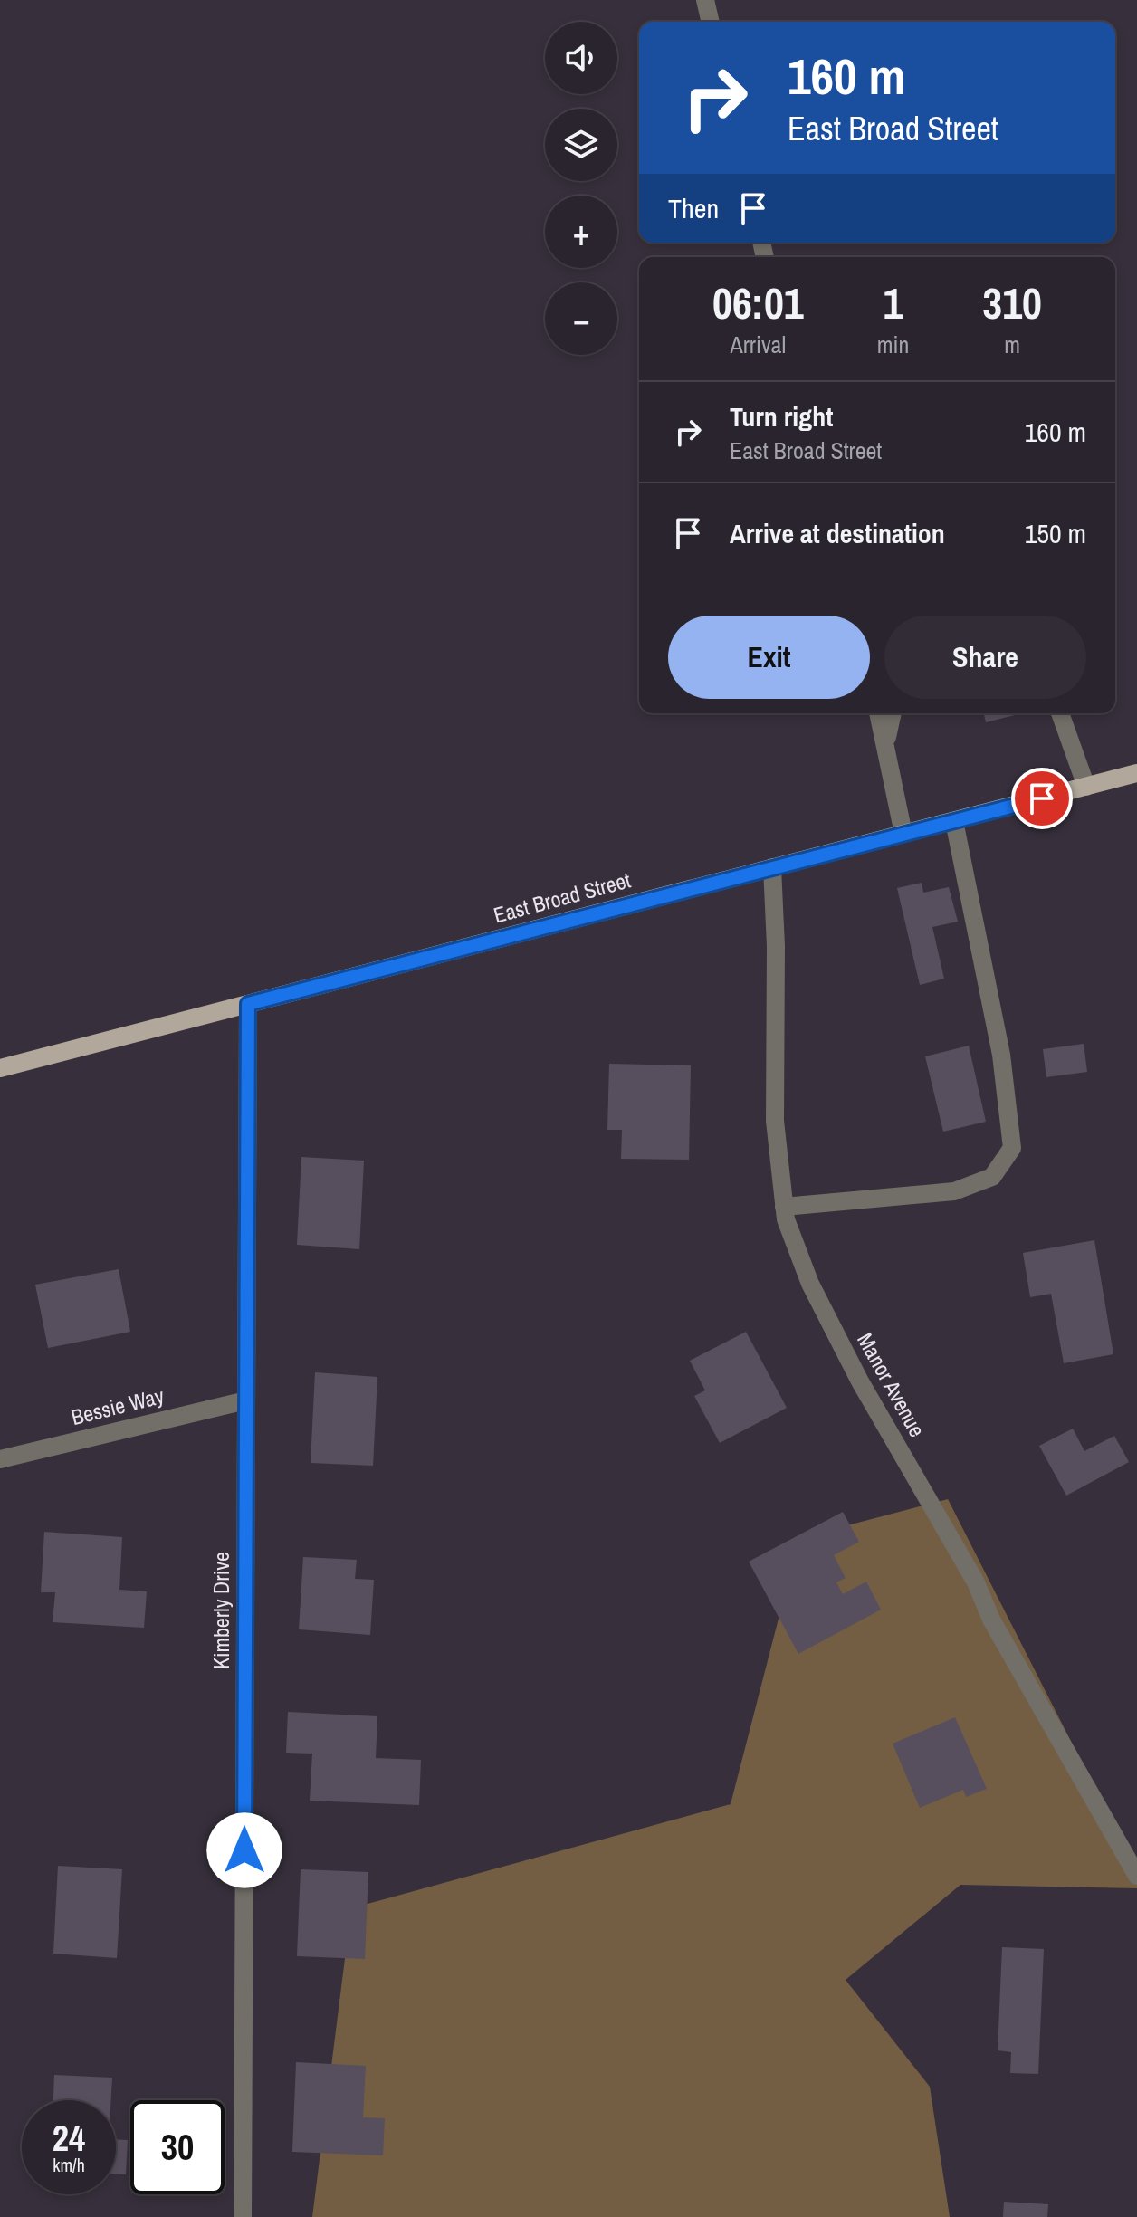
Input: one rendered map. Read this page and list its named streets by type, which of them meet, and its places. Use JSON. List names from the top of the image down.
{
  "streets": {
    "main road": ["East Broad Street"],
    "street": ["Manor Avenue", "Bessie Way", "Kimberly Drive"]
  },
  "crossings": [
    ["East Broad Street", "Manor Avenue"],
    ["East Broad Street", "Kimberly Drive"],
    ["Bessie Way", "Kimberly Drive"]
  ],
  "page": {
    "map_buttons": ["+", "−"],
    "turn": ["160 m", "East Broad Street"],
    "then": "Then",
    "eta": [
      "06:01",
      "Arrival",
      "1",
      "min",
      "310",
      "m"
    ],
    "list": [
      {
        "name": "Turn right",
        "note": "East Broad Street",
        "value": "160 m"
      },
      {
        "name": "Arrive at destination",
        "value": "150 m"
      }
    ],
    "buttons": ["Exit", "Share"],
    "speed": "24 km/h",
    "limit": "30"
  }
}
